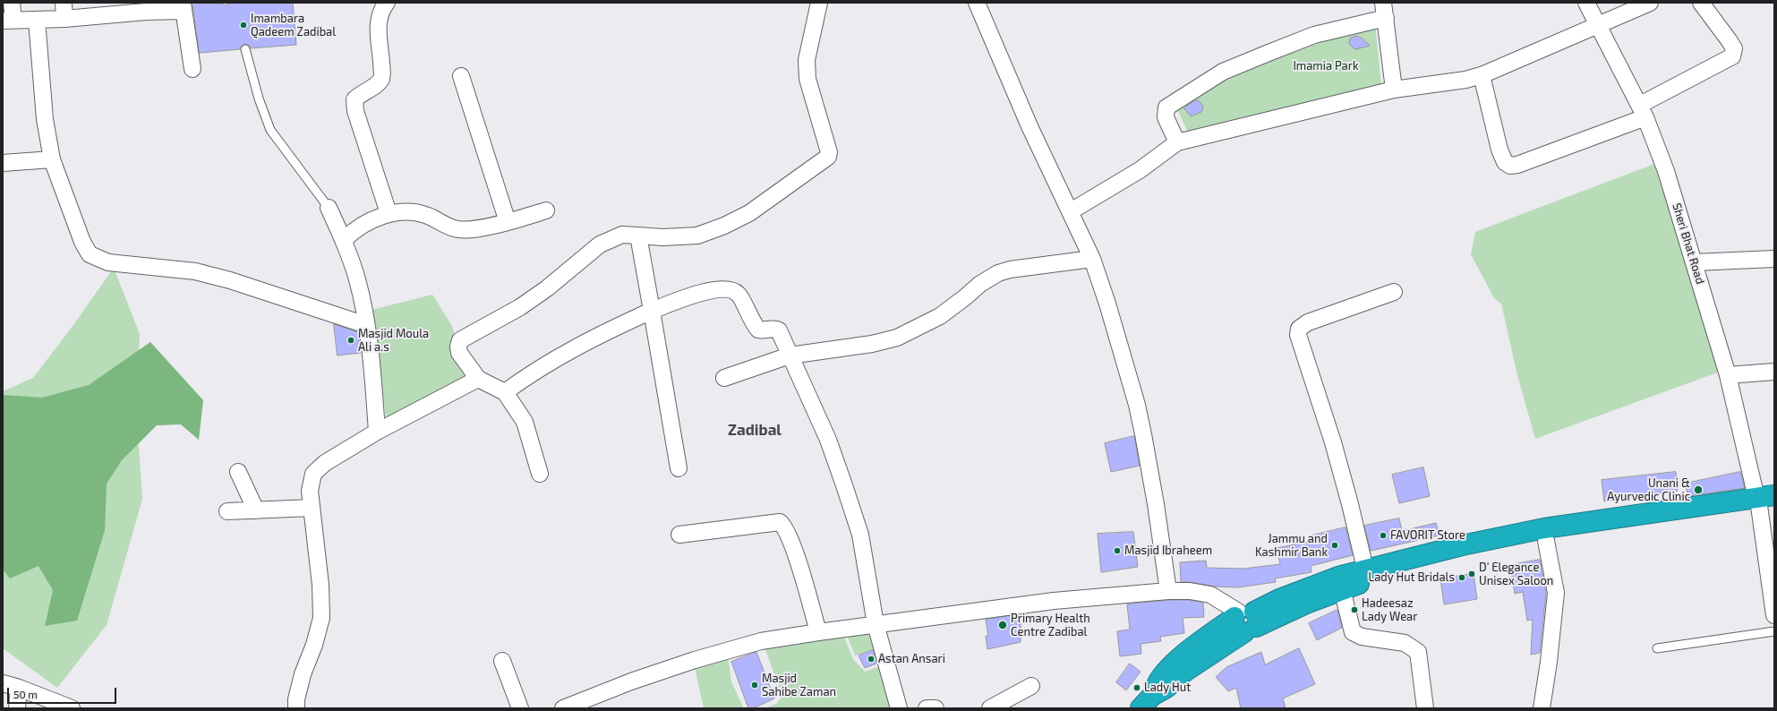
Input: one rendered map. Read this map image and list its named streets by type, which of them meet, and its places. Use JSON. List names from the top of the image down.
{
  "streets": {
    "street": ["Sheri Bhat Road"]
  },
  "districts": ["Zadibal"],
  "parks": ["Imamia Park"],
  "places": [
    "Imambara Qadeem Zadibal",
    "Masjid Moula Ali a.s",
    "Unani & Ayurvedic Clinic",
    "FAVORIT Store",
    "Jammu and Kashmir Bank",
    "Masjid Ibraheem",
    "D' Elegance Unisex Saloon",
    "Lady Hut Bridals",
    "Hadeesaz Lady Wear",
    "Primary Health Centre Zadibal",
    "Astan Ansari",
    "Masjid Sahibe Zaman",
    "Lady Hut"
  ],
  "scale_bar": "50 m"
}
